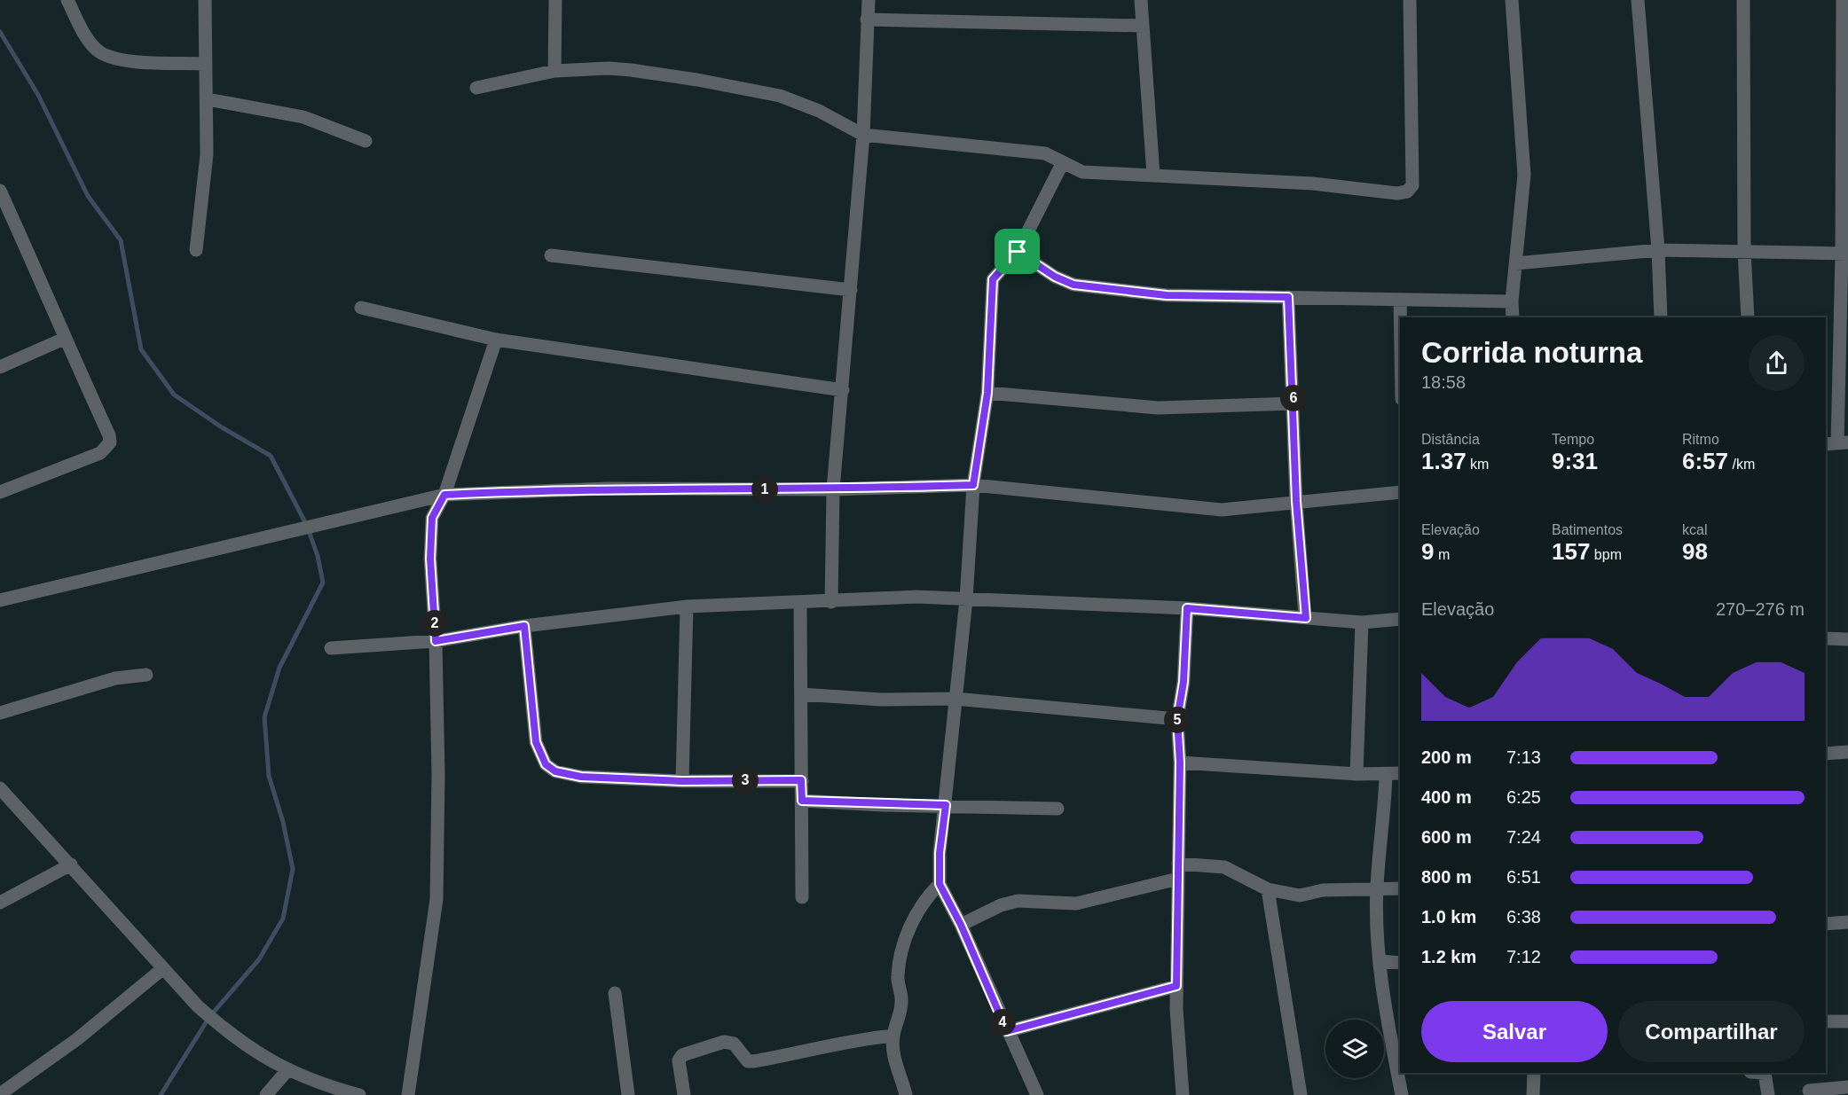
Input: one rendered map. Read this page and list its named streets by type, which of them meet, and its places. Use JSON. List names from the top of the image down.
{
  "page": {
    "heading": ["Corrida noturna", "18:58"],
    "pins": [
      "6",
      "1",
      "2",
      "5",
      "3",
      "4"
    ],
    "stats": [
      ["Distância", "1.37 km"],
      ["Tempo", "9:31"],
      ["Ritmo", "6:57 /km"],
      ["Elevação", "9 m"],
      ["Batimentos", "157 bpm"],
      ["kcal", "98"]
    ],
    "chart": ["Elevação", "270–276 m"],
    "list": [
      {
        "name": "200 m",
        "note": "7:13"
      },
      {
        "name": "400 m",
        "note": "6:25"
      },
      {
        "name": "600 m",
        "note": "7:24"
      },
      {
        "name": "800 m",
        "note": "6:51"
      },
      {
        "name": "1.0 km",
        "note": "6:38"
      },
      {
        "name": "1.2 km",
        "note": "7:12"
      }
    ],
    "buttons": ["Salvar", "Compartilhar"]
  }
}
